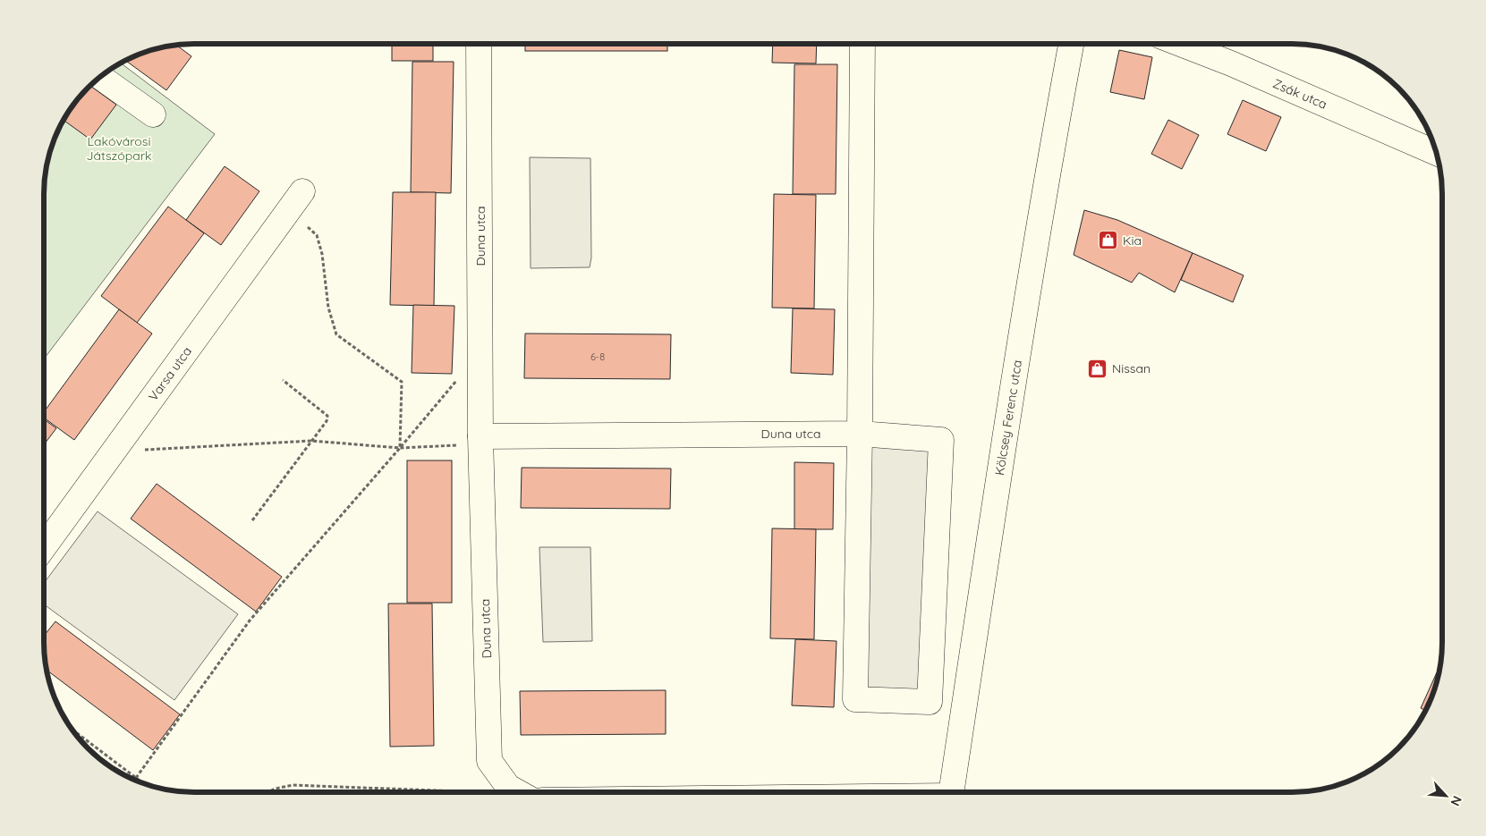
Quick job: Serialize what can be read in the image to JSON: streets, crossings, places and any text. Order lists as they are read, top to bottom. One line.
{"streets":{"street":["Zsák utca","Duna utca","Varsa utca","Kölcsey Ferenc utca"]},"parks":["Lakóvárosi Játszópark"],"places":{"shop":["Kia","Nissan"]},"house_numbers":["6-8"],"north":"bottom right"}
